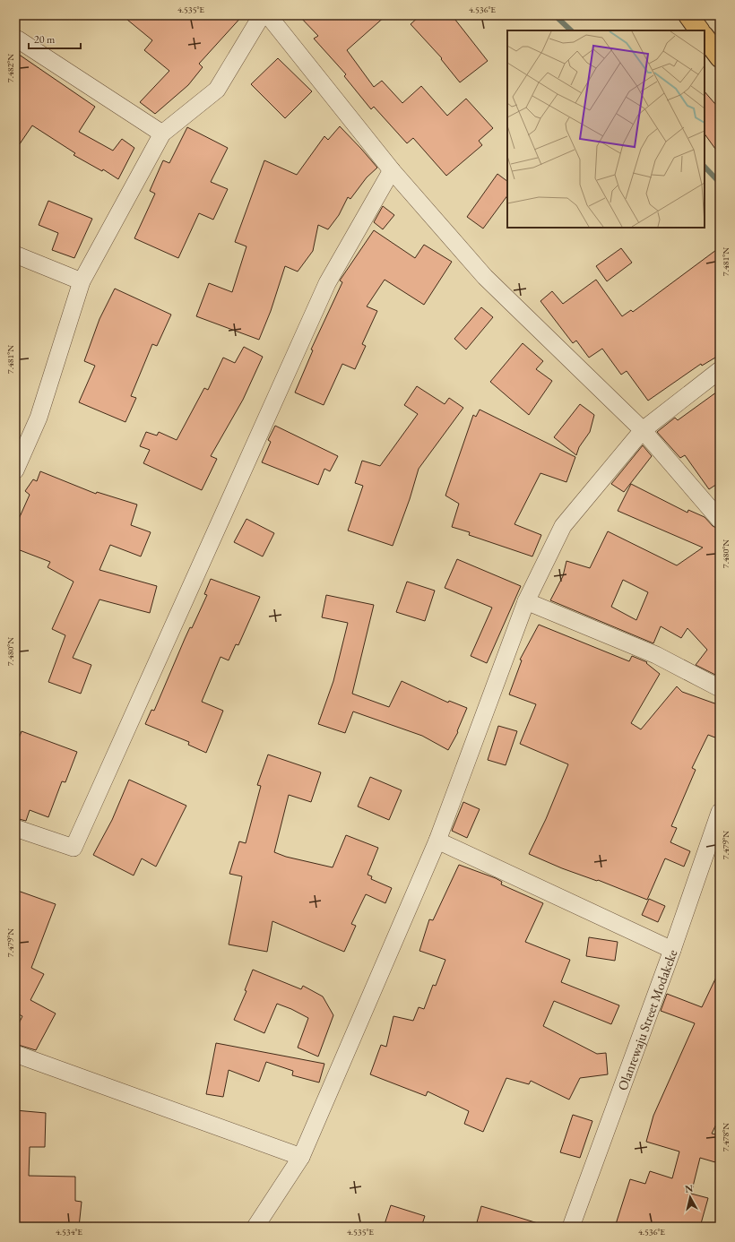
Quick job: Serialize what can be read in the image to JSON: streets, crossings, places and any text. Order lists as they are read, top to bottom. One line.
{"streets":{"street":["Olanrewaju Street Modakeke"]},"scale_bar":"20 m","north":"top","coordinates":["4.535°E","4.536°E","7.482°N","7.481°N","7.480°N","7.479°N","7.478°N","4.534°E"]}
